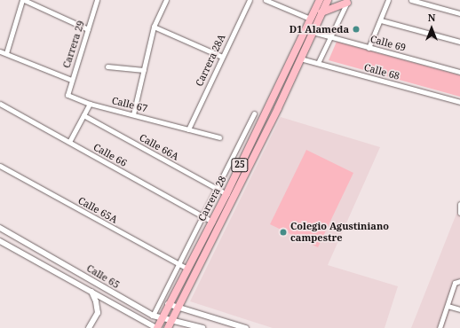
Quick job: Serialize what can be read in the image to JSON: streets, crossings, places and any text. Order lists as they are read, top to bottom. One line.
{"streets":{"main road":["25","Carrera 28"],"street":["Calle 69","Carrera 29","Carrera 28A","Calle 68","Calle 67","Calle 66A","Calle 66","Calle 65A","Calle 65"]},"crossings":[["Calle 69","Carrera 28"],["Carrera 29","Calle 67"],["Carrera 28A","Calle 67"],["Calle 68","Carrera 28"],["Calle 66A","Carrera 28"],["Calle 66","Carrera 28"],["Carrera 28","Calle 65A"],["Carrera 28","Calle 65"]],"places":["D1 Alameda","Colegio Agustiniano campestre"],"north":"top"}
